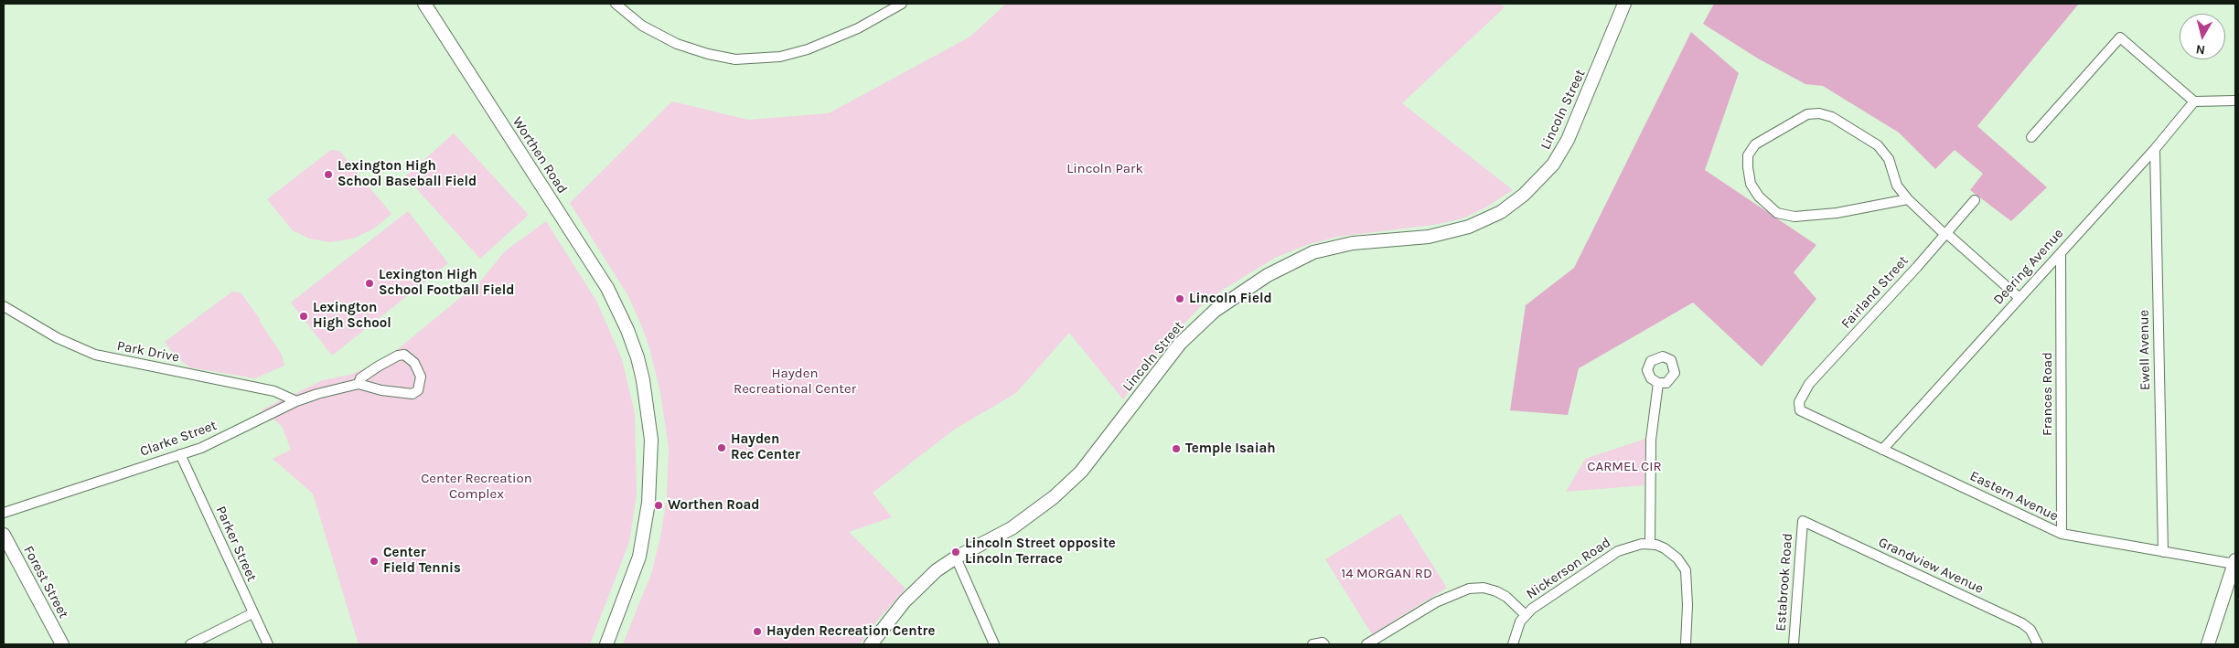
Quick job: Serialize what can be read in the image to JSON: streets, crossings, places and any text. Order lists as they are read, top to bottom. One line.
{"streets":{"street":["Lincoln Street","Worthen Road","Deering Avenue","Fairland Street","Ewell Avenue","Park Drive","Frances Road","Clarke Street","Eastern Avenue","Parker Street","Grandview Avenue","Nickerson Road","Forest Street","Estabrook Road"]},"crossings":[["Deering Avenue","Ewell Avenue"],["Deering Avenue","Frances Road"],["Deering Avenue","Eastern Avenue"],["Fairland Street","Eastern Avenue"],["Ewell Avenue","Eastern Avenue"],["Park Drive","Clarke Street"],["Frances Road","Eastern Avenue"],["Clarke Street","Parker Street"],["Grandview Avenue","Estabrook Road"]],"parks":["Lincoln Park","Hayden Recreational Center","CARMEL CIR","Center Recreation Complex","14 MORGAN RD"],"places":["Lexington High School Baseball Field","Lexington High School Football Field","Lincoln Field","Lexington High School","Hayden Rec Center","Temple Isaiah","Worthen Road","Lincoln Street opposite Lincoln Terrace","Center Field Tennis","Hayden Recreation Centre"],"north":"bottom"}
